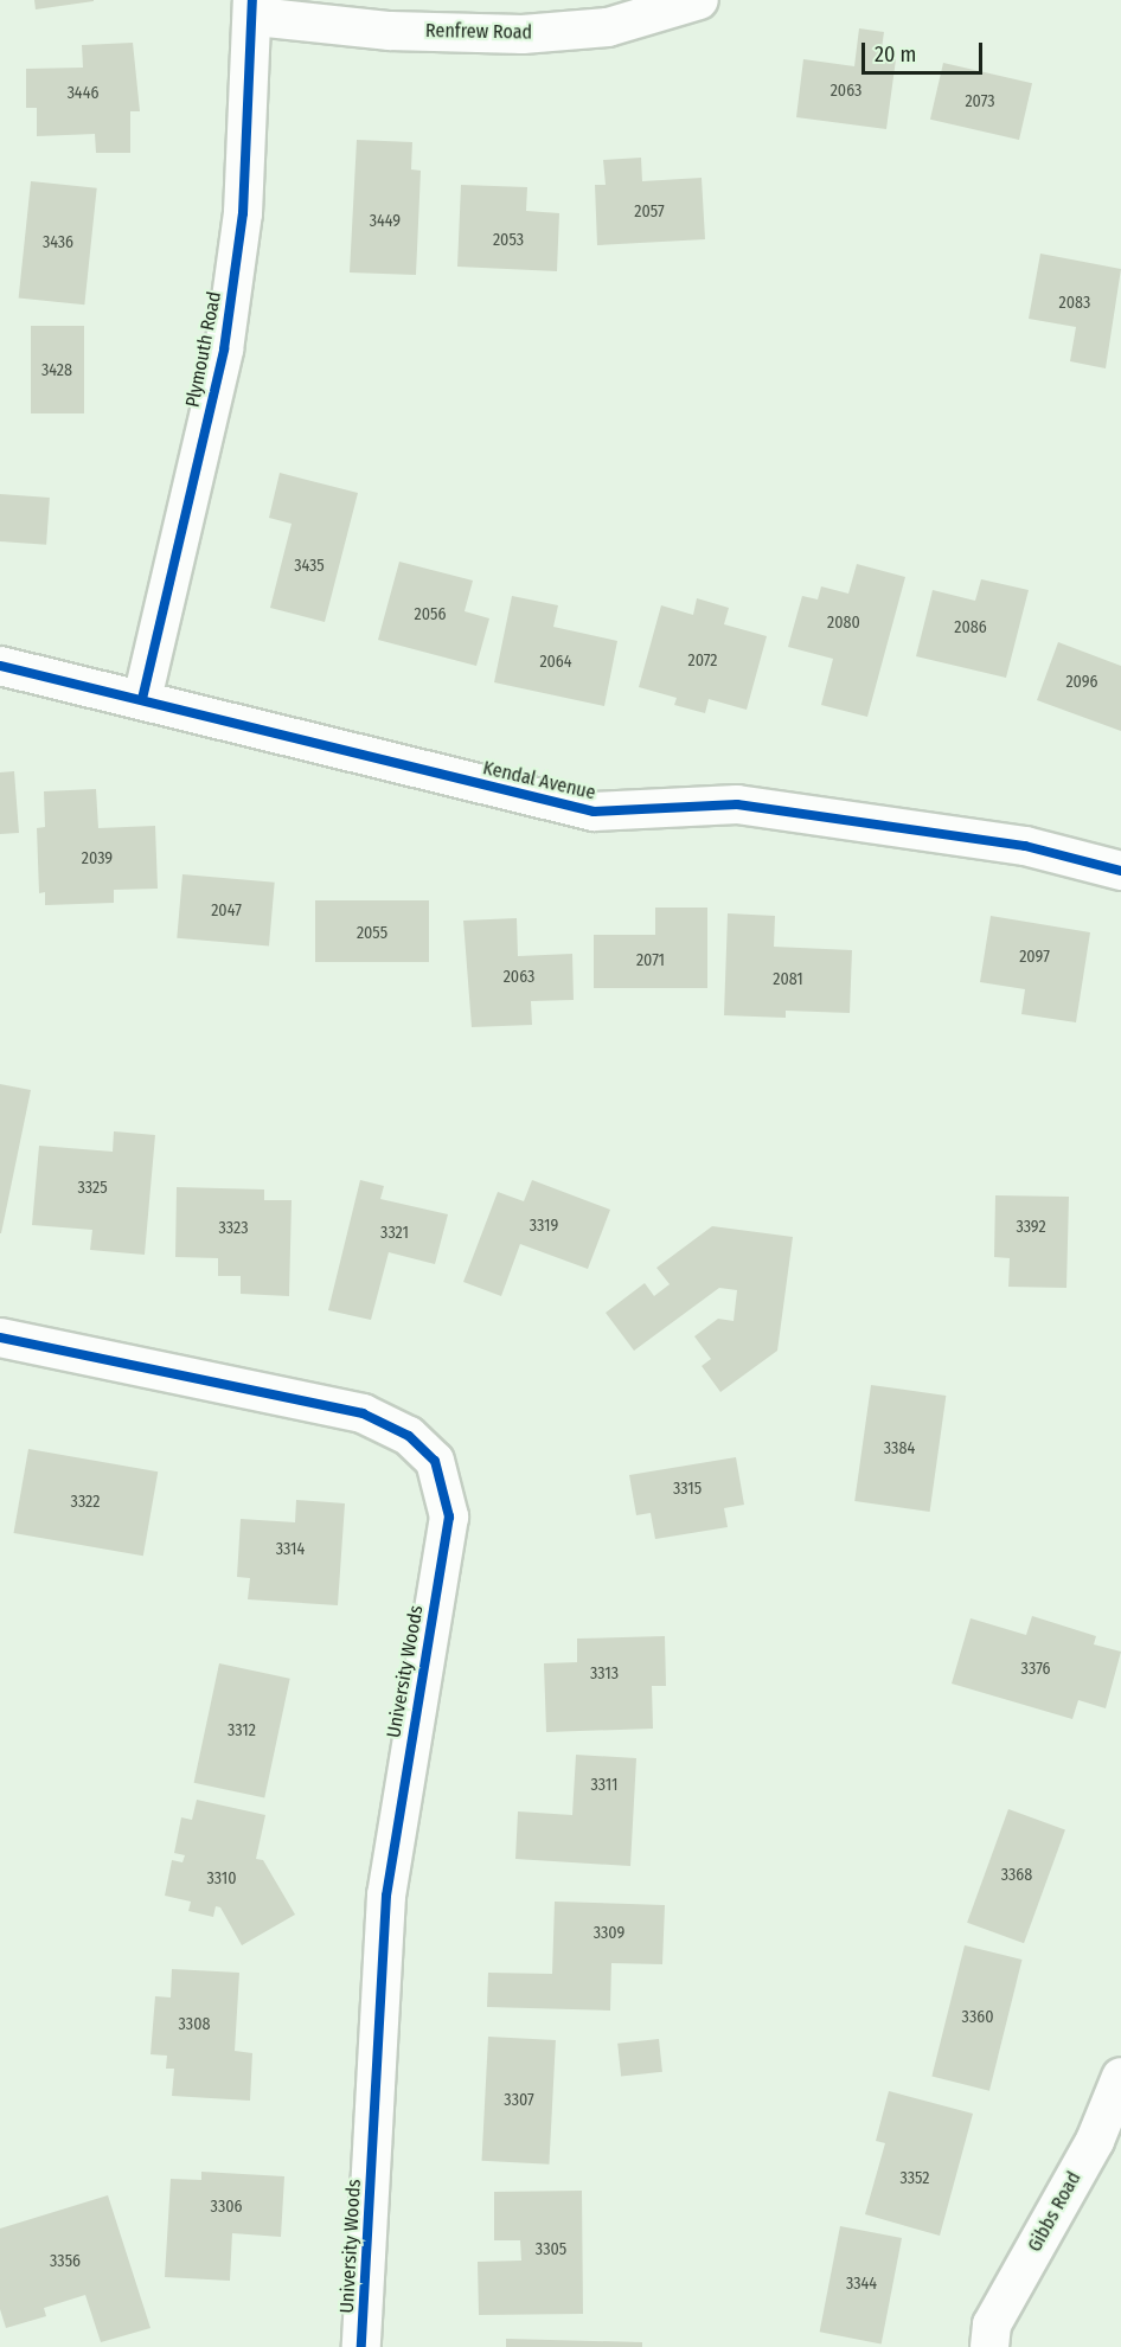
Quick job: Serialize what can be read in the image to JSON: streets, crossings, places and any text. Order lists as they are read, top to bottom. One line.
{"streets":{"street":["Renfrew Road","Plymouth Road","Kendal Avenue","University Woods","Gibbs Road"]},"crossings":[["Renfrew Road","Plymouth Road"],["Plymouth Road","Kendal Avenue"]],"house_numbers":["2063","3446","2073","2057","3449","2053","3436","2083","3428","3435","2056","2080","2086","2072","2064","2096","2039","2047","2055","2097","2071","2063","2081","3325","3319","3392","3323","3321","3384","3315","3322","3314","3376","3313","3312","3311","3368","3310","3309","3360","3308","3307","3352","3306","3305","3356","3344"],"scale_bar":"20 m"}
